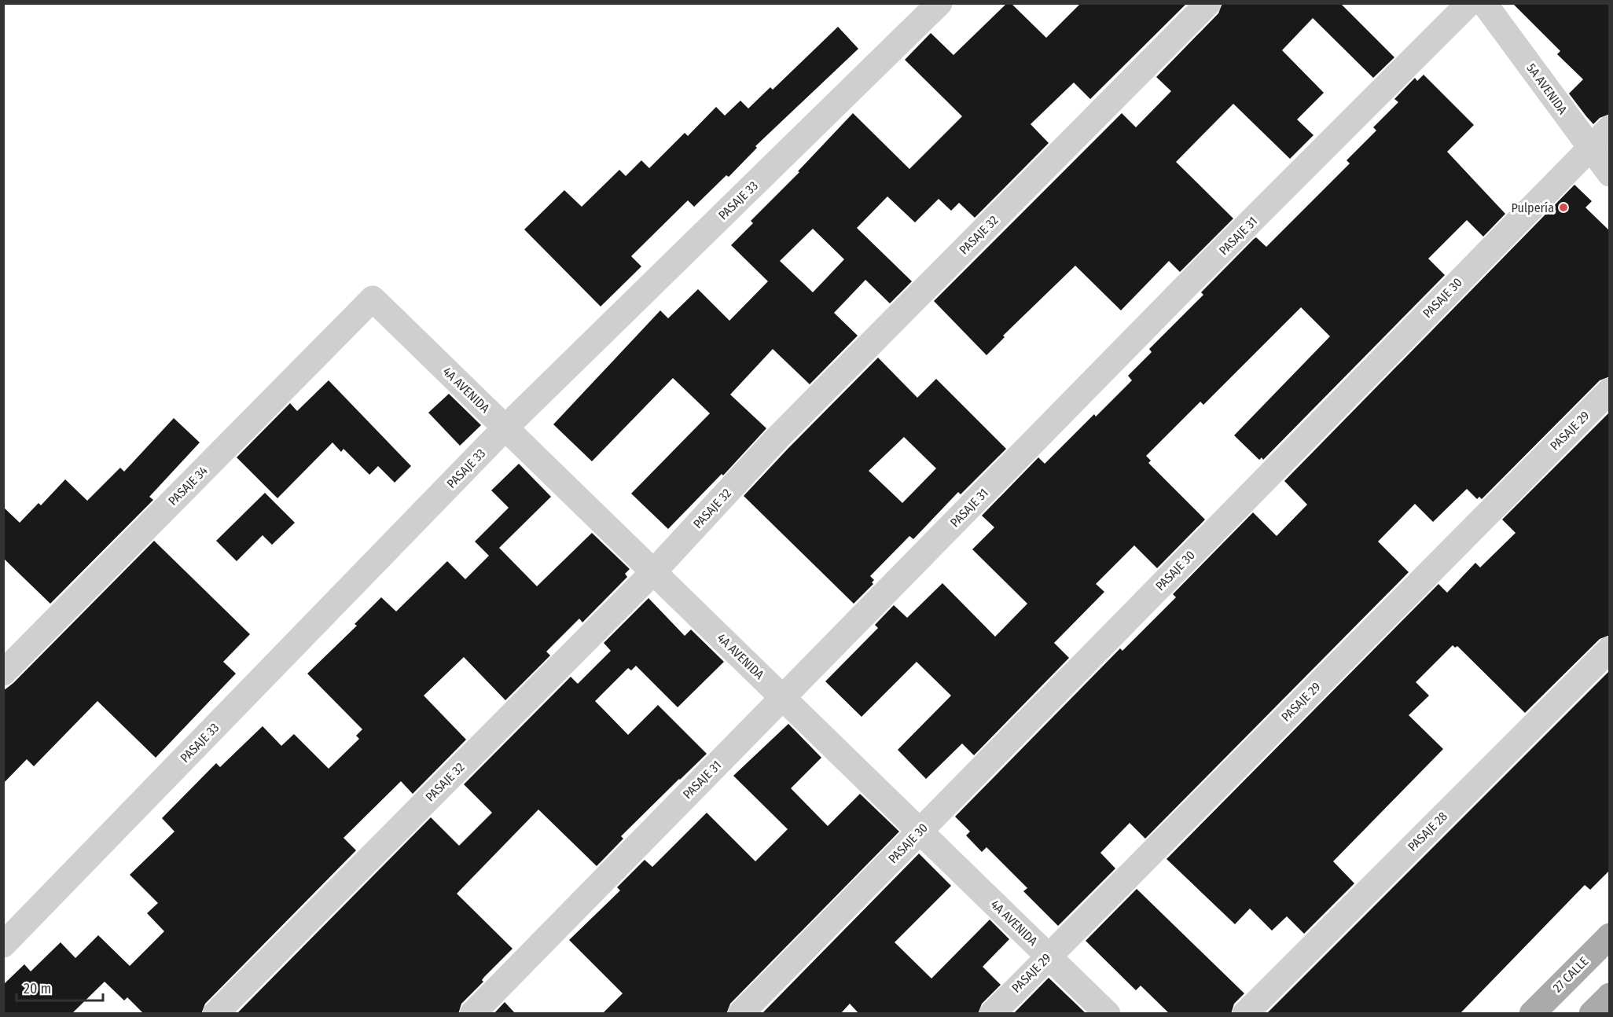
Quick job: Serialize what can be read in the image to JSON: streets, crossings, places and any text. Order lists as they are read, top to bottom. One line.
{"streets":{"main road":["27 CALLE"],"street":["5A AVENIDA","PASAJE 33","PASAJE 32","PASAJE 31","PASAJE 30","4A AVENIDA","PASAJE 29","PASAJE 34","PASAJE 28"]},"crossings":[["5A AVENIDA","PASAJE 30"],["PASAJE 33","4A AVENIDA"],["PASAJE 32","4A AVENIDA"],["PASAJE 31","4A AVENIDA"],["PASAJE 30","4A AVENIDA"],["4A AVENIDA","PASAJE 29"],["4A AVENIDA","PASAJE 34"]],"places":["Pulpería"],"scale_bar":"20 m"}
